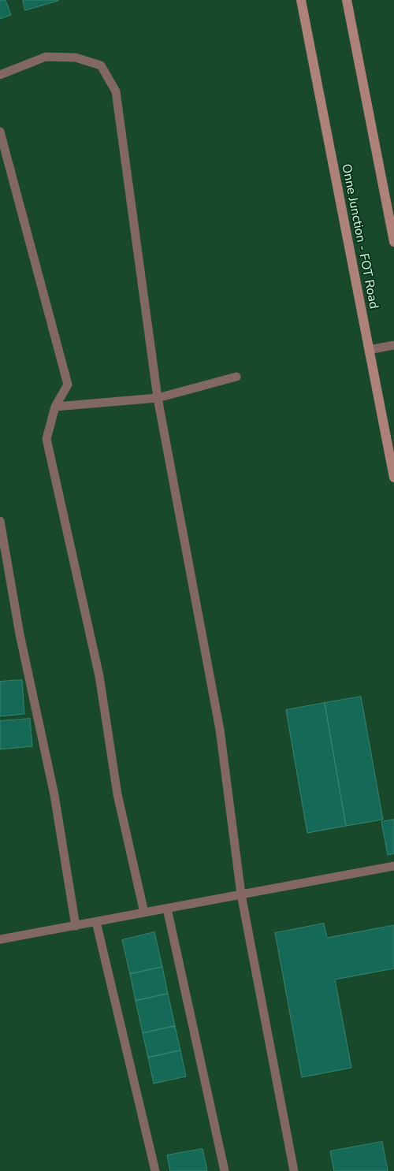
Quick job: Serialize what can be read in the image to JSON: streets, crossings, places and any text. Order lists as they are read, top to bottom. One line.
{"streets":{"street":["Onne Junction - FOT Road"]}}
